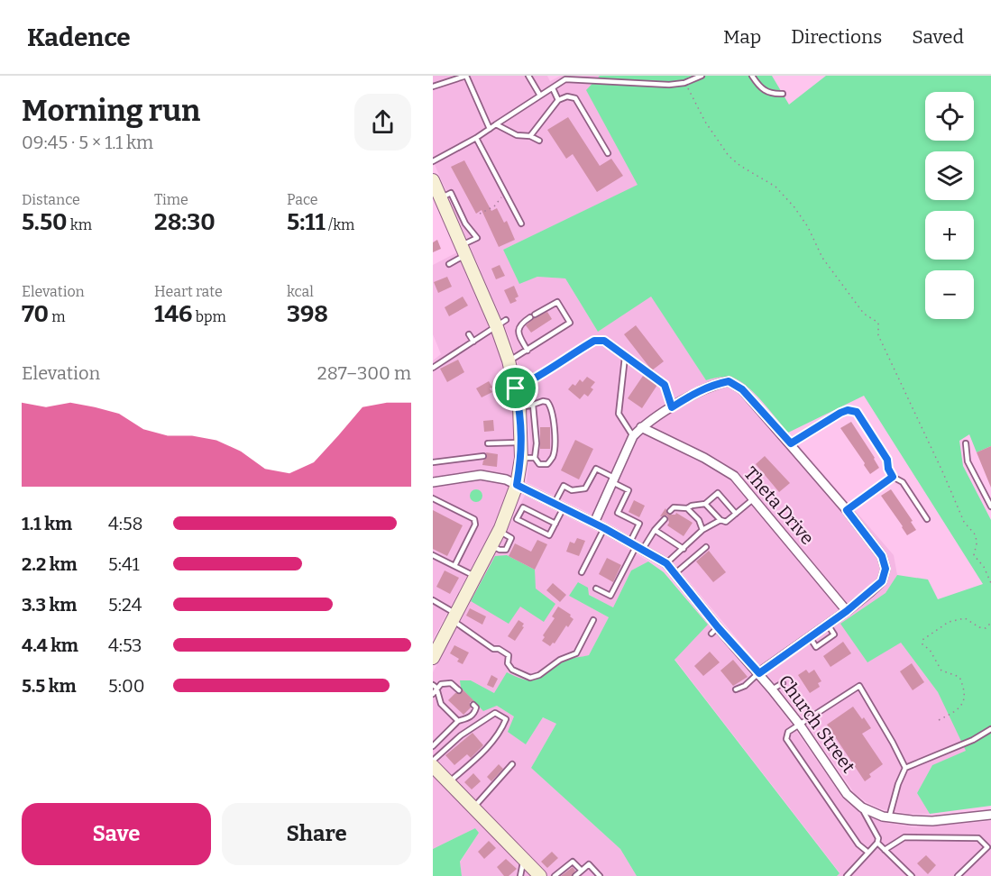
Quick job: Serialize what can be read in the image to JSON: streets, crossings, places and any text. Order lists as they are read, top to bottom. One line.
{"streets":{"street":["Theta Drive","Church Street"]},"page":{"header":"Kadence","nav":["Map","Directions","Saved"],"heading":["Morning run","09:45 · 5 × 1.1 km"],"map_buttons":["+","−"],"stats":[["Distance","5.50 km"],["Time","28:30"],["Pace","5:11 /km"],["Elevation","70 m"],["Heart rate","146 bpm"],["kcal","398"]],"chart":["Elevation","287–300 m"],"list":[{"name":"1.1 km","note":"4:58"},{"name":"2.2 km","note":"5:41"},{"name":"3.3 km","note":"5:24"},{"name":"4.4 km","note":"4:53"},{"name":"5.5 km","note":"5:00"}],"buttons":["Save","Share"]}}
